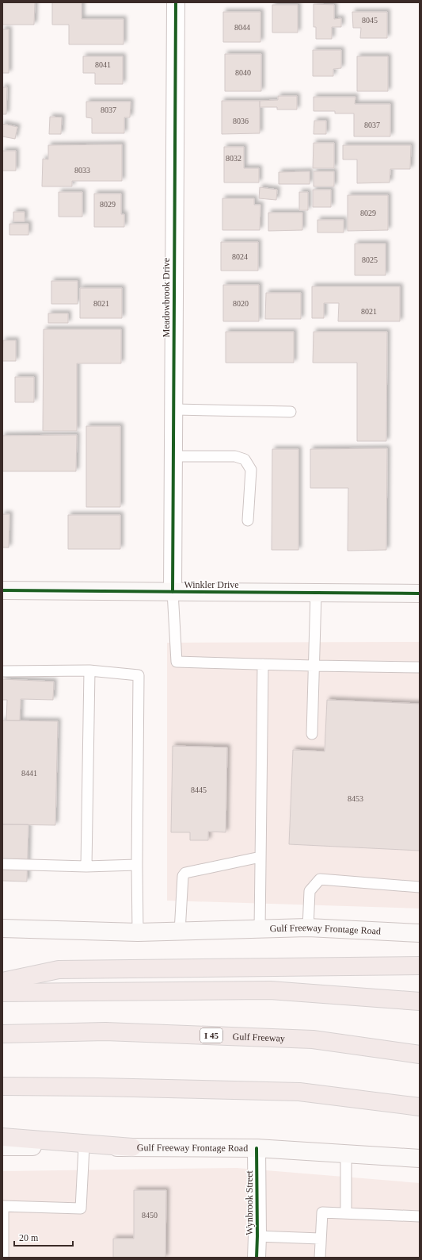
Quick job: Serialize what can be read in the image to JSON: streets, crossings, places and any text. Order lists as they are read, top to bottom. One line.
{"streets":{"highway":["I 45","Gulf Freeway"],"main road":["Winkler Drive","Gulf Freeway Frontage Road"],"street":["Meadowbrook Drive","Wynbrook Street"]},"crossings":[["Meadowbrook Drive","Winkler Drive"],["Gulf Freeway Frontage Road","Wynbrook Street"]],"house_numbers":["8045","8044","8041","8040","8037","8036","8037","8032","8033","8029","8029","8024","8025","8021","8020","8021","8441","8445","8453","8450"],"scale_bar":"20 m"}
